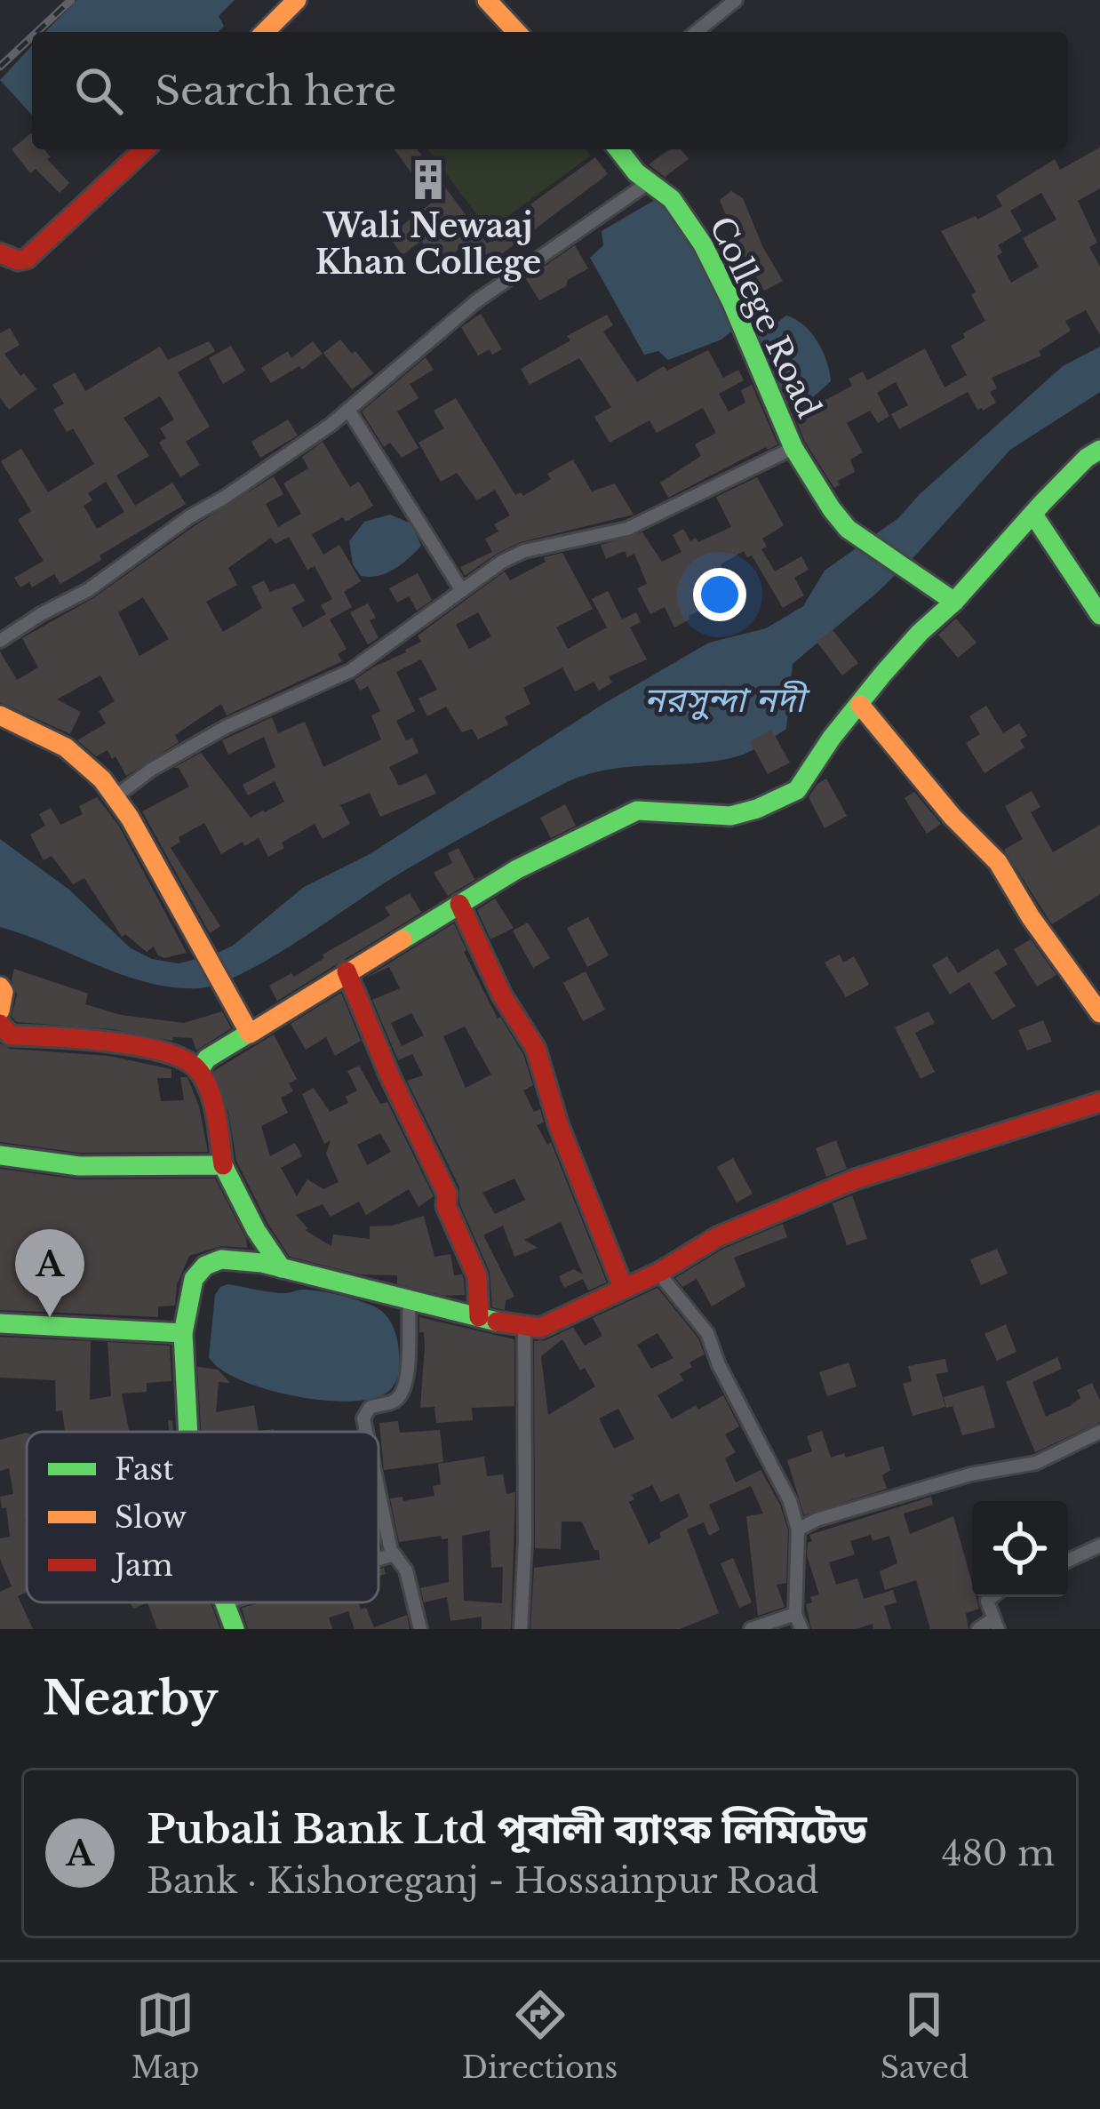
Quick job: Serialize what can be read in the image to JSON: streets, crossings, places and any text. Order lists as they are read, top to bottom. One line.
{"streets":{"street":["College Road"]},"water":["নরসুন্দা নদী"],"places":{"building":["Wali Newaaj Khan College"]},"legend":["Fast","Slow","Jam"],"page":{"search":"Search here","pins":"A","heading":"Nearby","list":[{"mark":"A","name":"Pubali Bank Ltd পূবালী ব্যাংক লিমিটেড","note":"Bank · Kishoreganj - Hossainpur Road","value":"480 m"}],"nav":["Map","Directions","Saved"]}}
